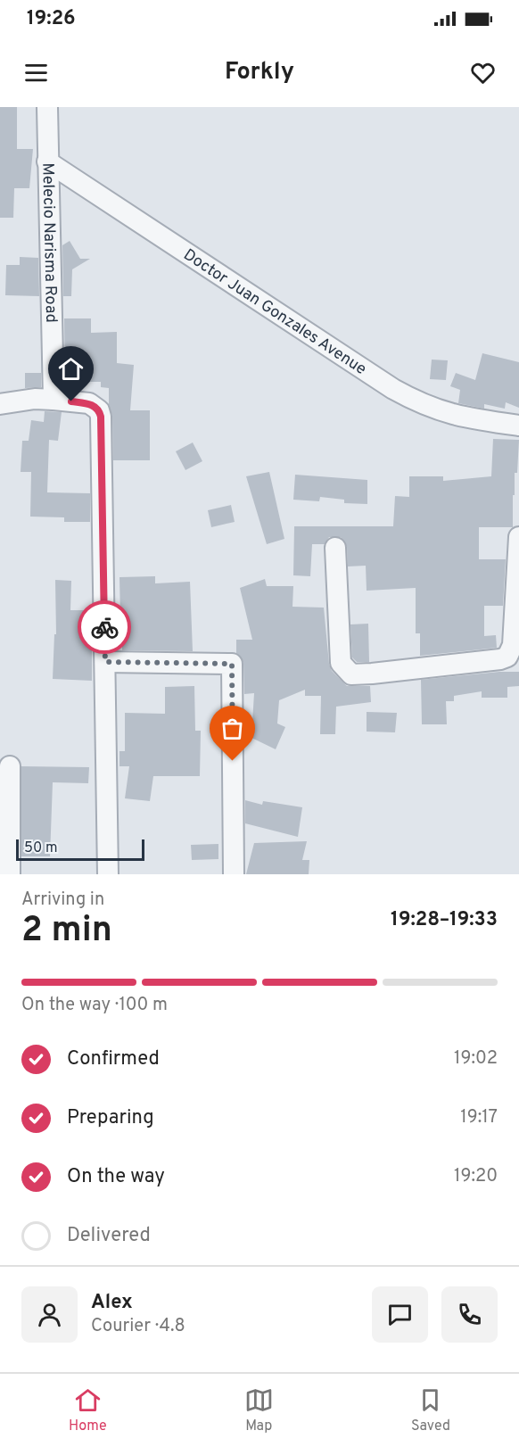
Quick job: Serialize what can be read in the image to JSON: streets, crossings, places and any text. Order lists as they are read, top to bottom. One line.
{"streets":{"street":["Melecio Narisma Road","Doctor Juan Gonzales Avenue"]},"crossings":[["Melecio Narisma Road","Doctor Juan Gonzales Avenue"]],"scale_bar":"50 m","page":{"status":"19:26","header":"Forkly","scale":"50 m","heading":["2 min","Arriving in","19:28–19:33"],"panel":["Alex","Courier · 4.8"],"bar":"On the way · 100 m","list":[["Confirmed","19:02"],["Preparing","19:17"],["On the way","19:20"],"Delivered"],"tabs":["Home","Map","Saved"]}}
